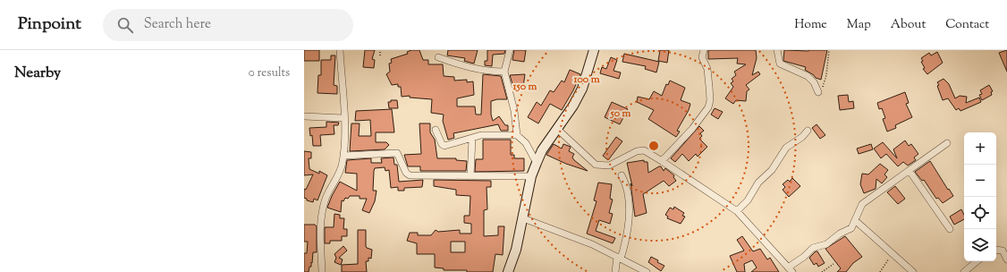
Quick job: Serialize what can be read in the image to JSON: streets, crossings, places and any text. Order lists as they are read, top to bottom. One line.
{"page":{"header":"Pinpoint","search":"Search here","nav":["Home","Map","About","Contact"],"heading":["Nearby","0 results"],"map_buttons":["+","−"]},"rings":["100 m","150 m","50 m"]}
